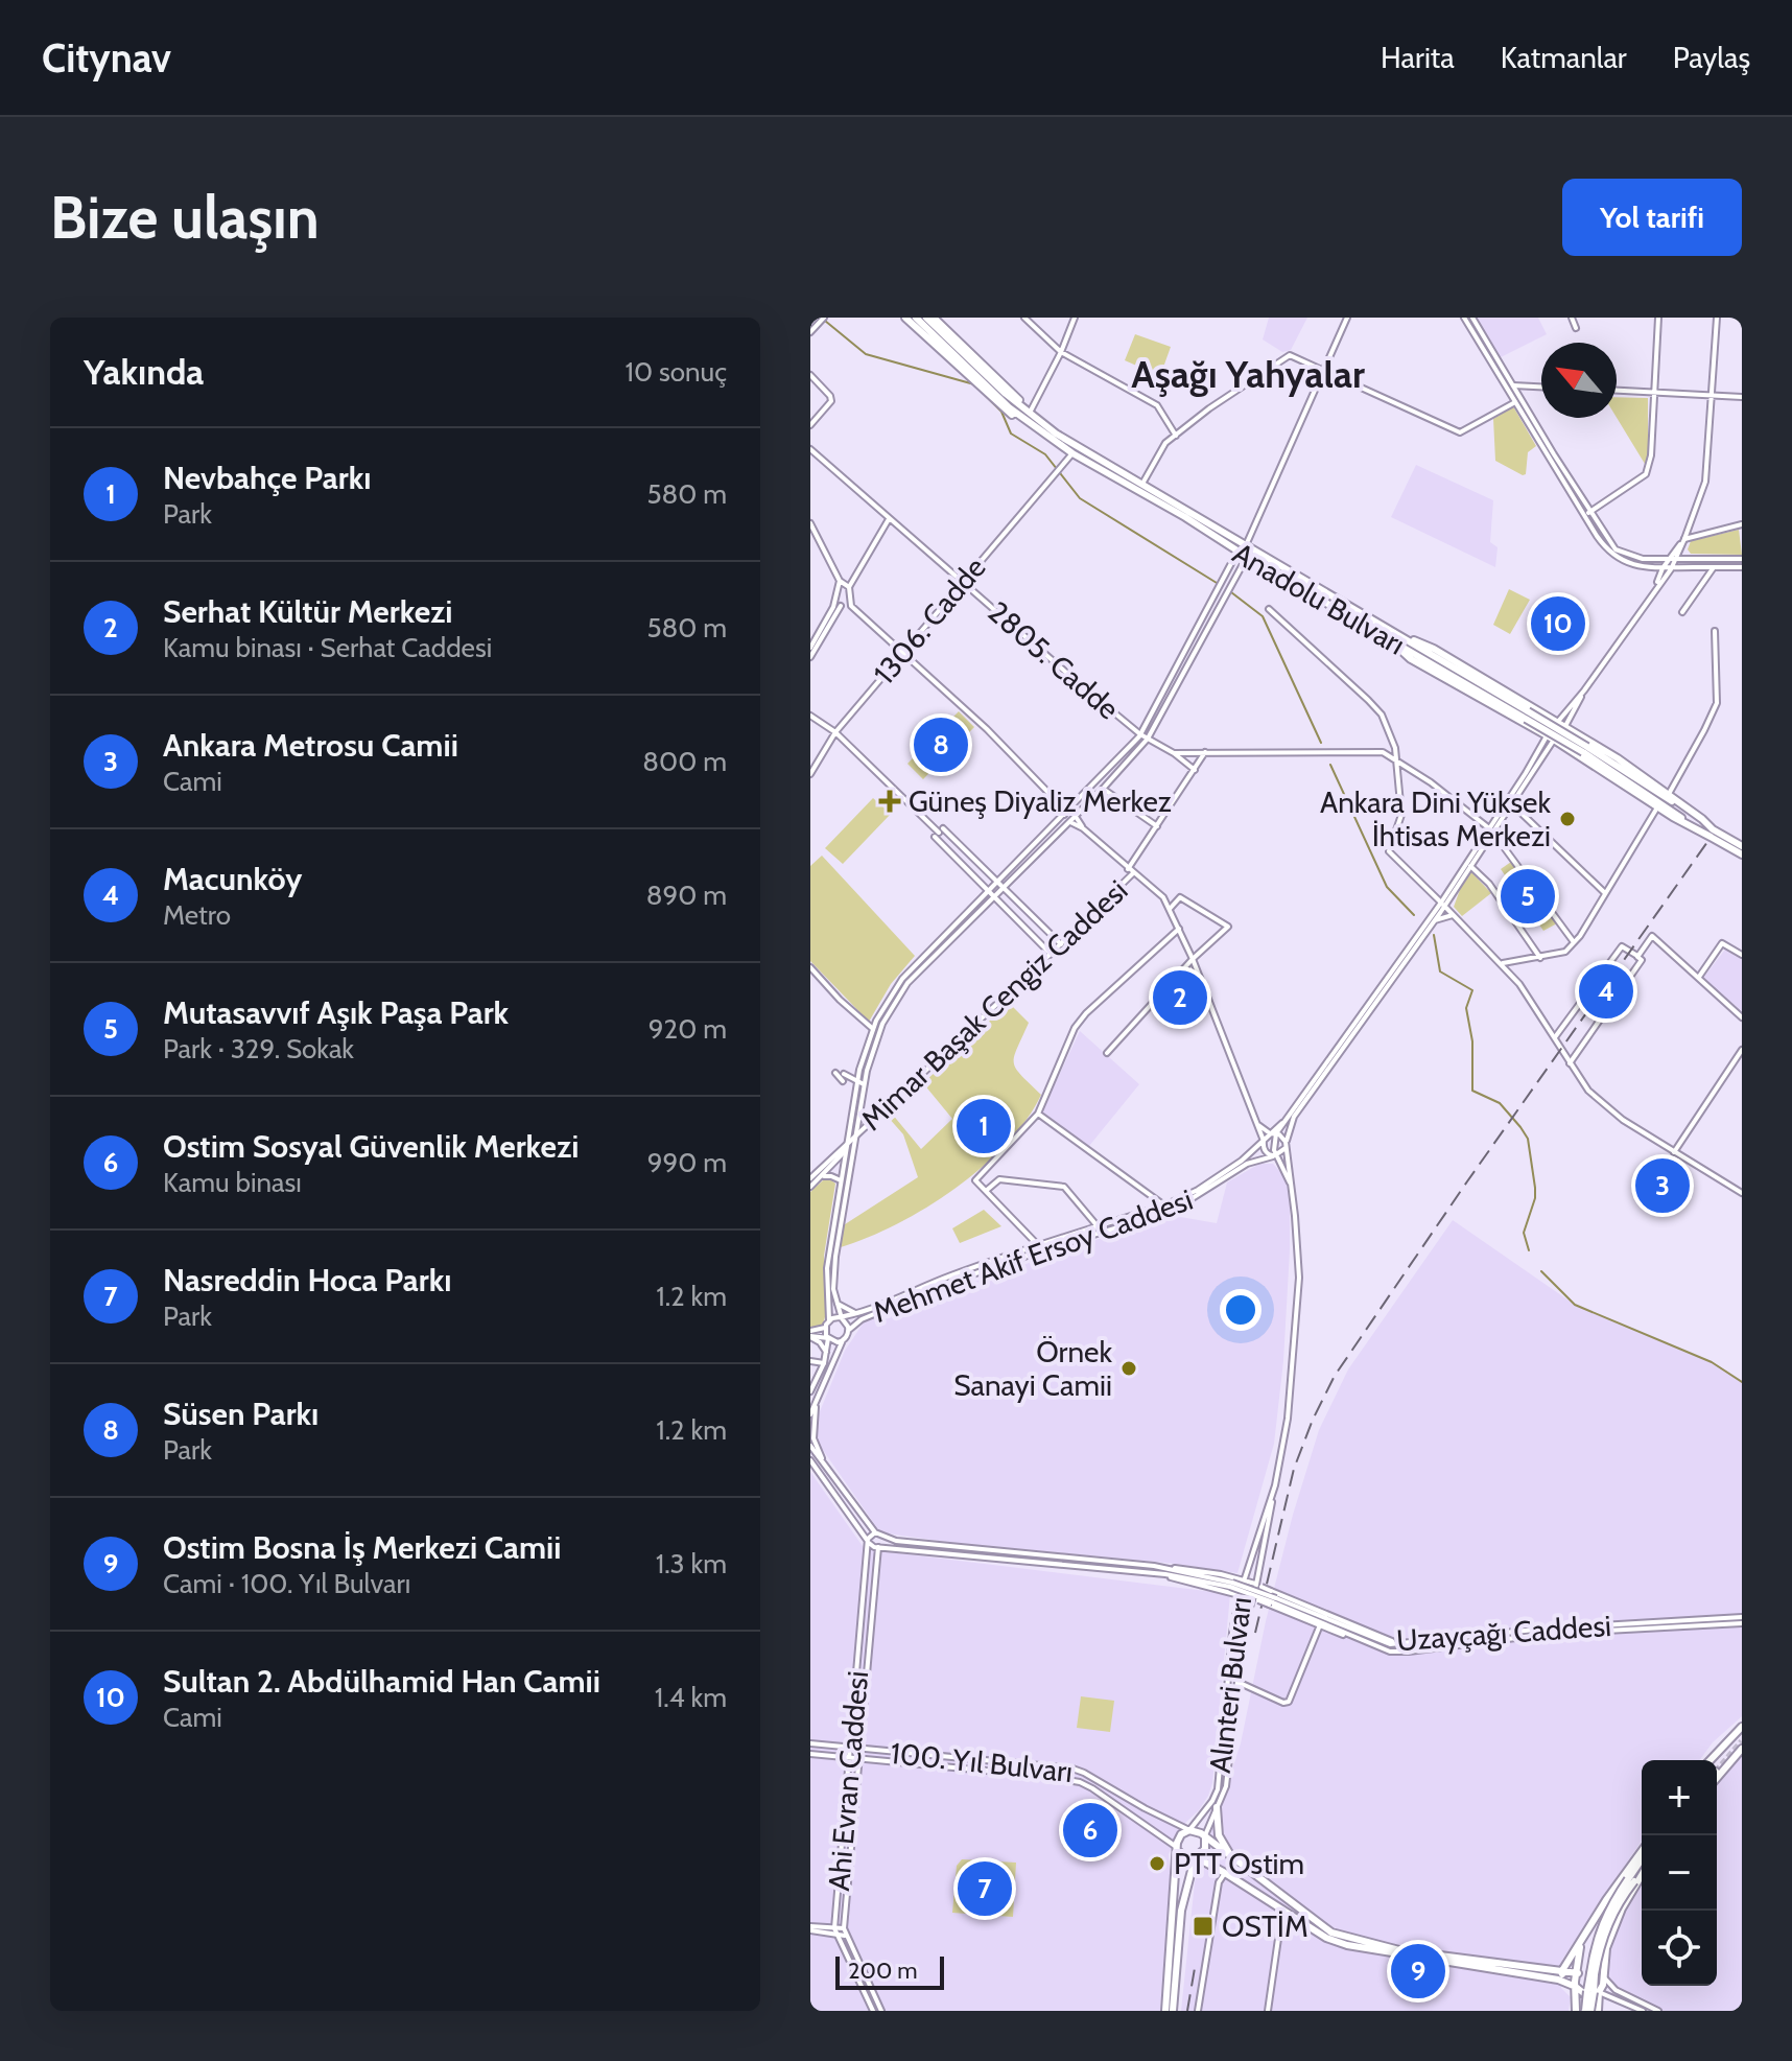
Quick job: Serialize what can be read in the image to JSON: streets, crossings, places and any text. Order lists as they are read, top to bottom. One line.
{"streets":{"main road":["Anadolu Bulvarı","1306. Cadde","2805. Cadde","Mimar Başak Cengiz Caddesi","Mehmet Akif Ersoy Caddesi","Uzayçağı Caddesi","Alınteri Bulvarı","100. Yıl Bulvarı","Ahi Evran Caddesi"]},"crossings":[["Anadolu Bulvarı","1306. Cadde"],["1306. Cadde","2805. Cadde"],["2805. Cadde","Mimar Başak Cengiz Caddesi"],["Mimar Başak Cengiz Caddesi","Alınteri Bulvarı"],["Mehmet Akif Ersoy Caddesi","Alınteri Bulvarı"],["Uzayçağı Caddesi","Ahi Evran Caddesi"],["Alınteri Bulvarı","100. Yıl Bulvarı"],["100. Yıl Bulvarı","Ahi Evran Caddesi"]],"districts":["Aşağı Yahyalar"],"places":{"health":["Güneş Diyaliz Merkez"],"other":["Ankara Dini Yüksek İhtisas Merkezi","Örnek Sanayi Camii","PTT Ostim"],"transit":["OSTİM"]},"scale_bar":"200 m","north":"top left","page":{"header":"Citynav","nav":["Harita","Katmanlar","Paylaş"],"buttons":"Yol tarifi","title":"Bize ulaşın","heading":["Yakında","10 sonuç"],"list":[{"mark":"1","name":"Nevbahçe Parkı","note":"Park","value":"580 m"},{"mark":"2","name":"Serhat Kültür Merkezi","note":"Kamu binası · Serhat Caddesi","value":"580 m"},{"mark":"3","name":"Ankara Metrosu Camii","note":"Cami","value":"800 m"},{"mark":"4","name":"Macunköy","note":"Metro","value":"890 m"},{"mark":"5","name":"Mutasavvıf Aşık Paşa Park","note":"Park · 329. Sokak","value":"920 m"},{"mark":"6","name":"Ostim Sosyal Güvenlik Merkezi","note":"Kamu binası","value":"990 m"},{"mark":"7","name":"Nasreddin Hoca Parkı","note":"Park","value":"1.2 km"},{"mark":"8","name":"Süsen Parkı","note":"Park","value":"1.2 km"},{"mark":"9","name":"Ostim Bosna İş Merkezi Camii","note":"Cami · 100. Yıl Bulvarı","value":"1.3 km"},{"mark":"10","name":"Sultan 2. Abdülhamid Han Camii","note":"Cami","value":"1.4 km"}],"pins":["10","8","5","4","2","1","3","6","7","9"],"map_buttons":["+","−"],"scale":"200 m"}}
